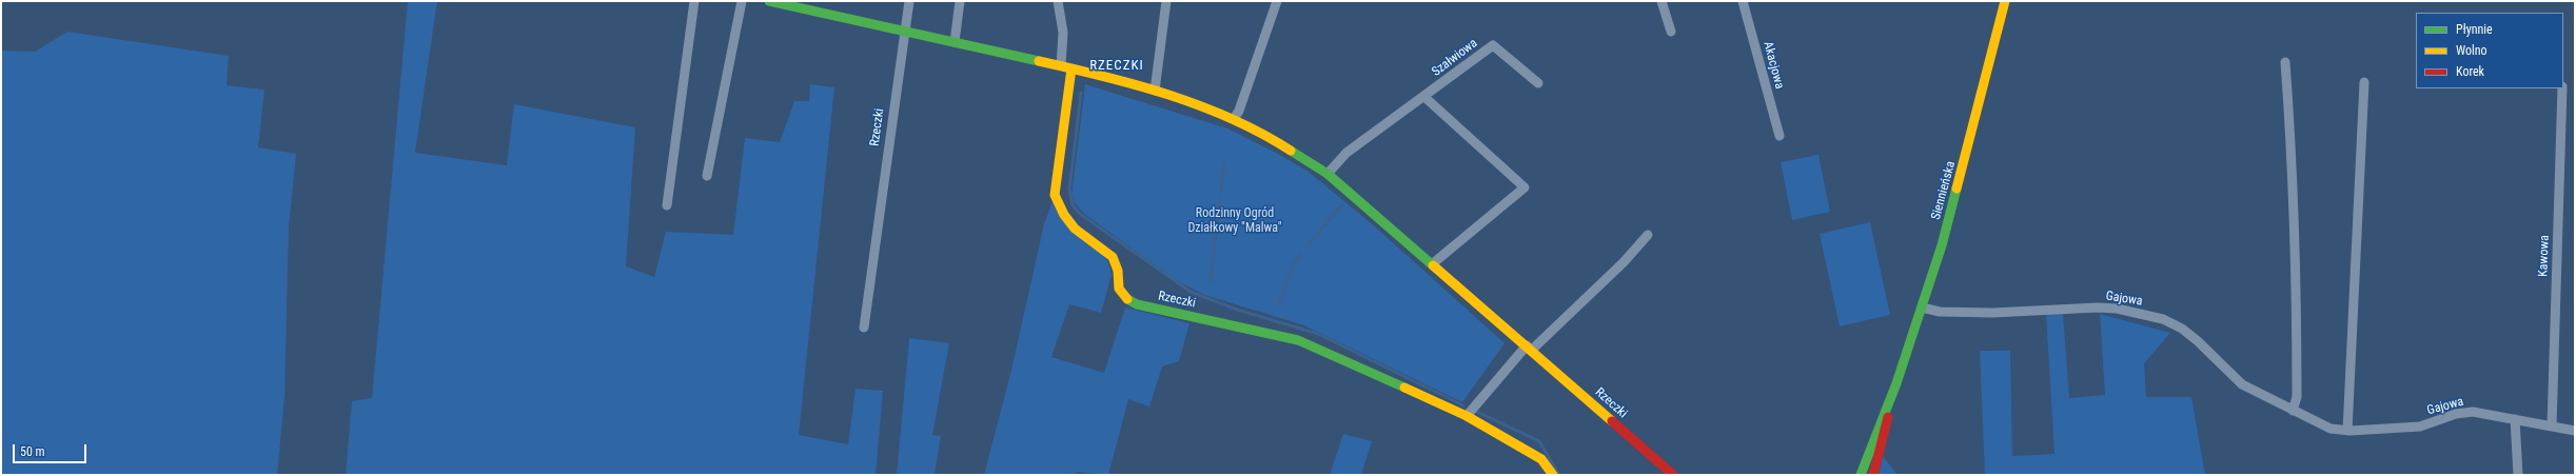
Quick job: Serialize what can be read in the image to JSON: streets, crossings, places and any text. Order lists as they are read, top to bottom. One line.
{"streets":{"main road":["Rzeczki","Siennieńska"],"street":["Szałwiowa","Akacjowa","Kawowa","Gajowa"]},"crossings":[["Szałwiowa","Rzeczki"],["Siennieńska","Gajowa"],["Kawowa","Gajowa"]],"districts":["RZECZKI"],"parks":["Rodzinny Ogród Działkowy \"Malwa\""],"legend":["Płynnie","Wolno","Korek"],"scale_bar":"50 m"}
